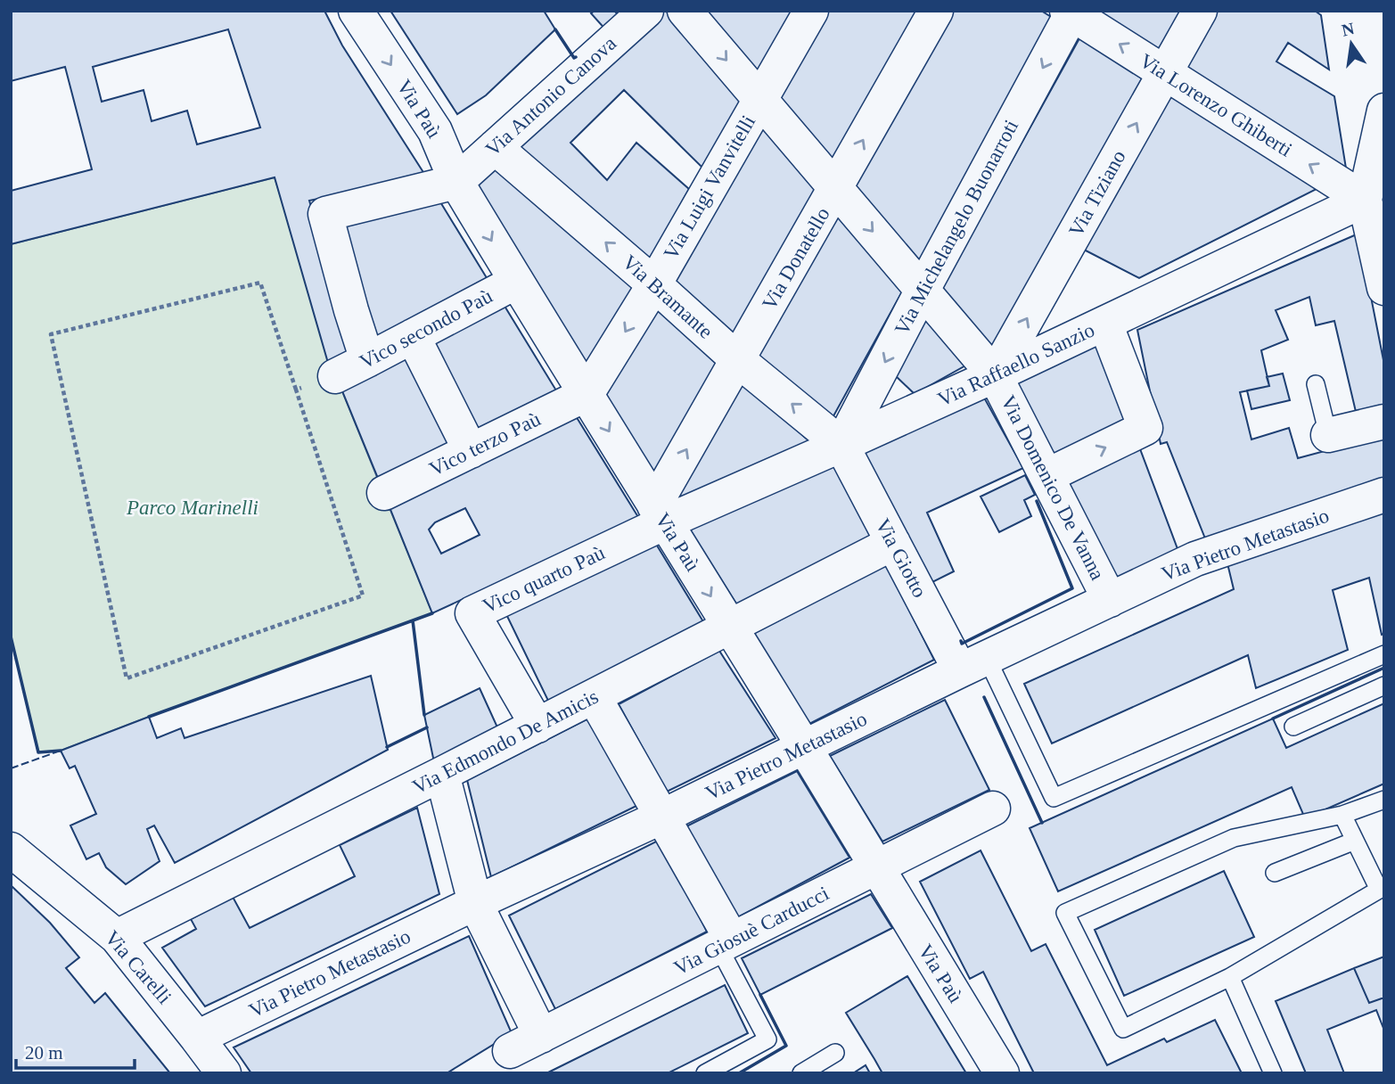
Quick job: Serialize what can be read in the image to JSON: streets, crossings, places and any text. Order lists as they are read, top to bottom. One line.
{"streets":{"street":["Via Antonio Canova","Via Lorenzo Ghiberti","Via Paù","Via Luigi Vanvitelli","Via Tiziano","Via Michelangelo Buonarroti","Via Donatello","Via Bramante","Vico secondo Paù","Via Raffaello Sanzio","Vico terzo Paù","Via Domenico De Vanna","Via Pietro Metastasio","Via Giotto","Vico quarto Paù","Via Edmondo De Amicis","Via Giosuè Carducci","Via Carelli"]},"crossings":[["Via Antonio Canova","Via Paù"],["Via Antonio Canova","Via Bramante"],["Via Lorenzo Ghiberti","Via Tiziano"],["Via Lorenzo Ghiberti","Via Michelangelo Buonarroti"],["Via Lorenzo Ghiberti","Via Raffaello Sanzio"],["Via Paù","Via Luigi Vanvitelli"],["Via Paù","Via Donatello"],["Via Paù","Vico secondo Paù"],["Via Paù","Via Raffaello Sanzio"],["Via Paù","Vico terzo Paù"],["Via Paù","Via Pietro Metastasio"],["Via Paù","Vico quarto Paù"],["Via Paù","Via Edmondo De Amicis"],["Via Paù","Via Giosuè Carducci"],["Via Luigi Vanvitelli","Via Bramante"],["Via Luigi Vanvitelli","Vico terzo Paù"],["Via Luigi Vanvitelli","Via Domenico De Vanna"],["Via Tiziano","Via Raffaello Sanzio"],["Via Tiziano","Via Domenico De Vanna"],["Via Michelangelo Buonarroti","Via Bramante"],["Via Michelangelo Buonarroti","Via Raffaello Sanzio"],["Via Michelangelo Buonarroti","Via Domenico De Vanna"],["Via Michelangelo Buonarroti","Via Giotto"],["Via Donatello","Via Bramante"],["Via Donatello","Via Raffaello Sanzio"],["Via Donatello","Via Domenico De Vanna"],["Via Donatello","Vico quarto Paù"],["Via Bramante","Via Raffaello Sanzio"],["Via Bramante","Via Giotto"],["Via Raffaello Sanzio","Via Domenico De Vanna"],["Via Raffaello Sanzio","Via Giotto"],["Via Raffaello Sanzio","Vico quarto Paù"],["Via Domenico De Vanna","Via Pietro Metastasio"],["Via Pietro Metastasio","Via Giotto"],["Via Pietro Metastasio","Via Carelli"],["Via Giotto","Via Edmondo De Amicis"],["Vico quarto Paù","Via Edmondo De Amicis"],["Via Edmondo De Amicis","Via Carelli"]],"one_way":["Via Lorenzo Ghiberti","Via Paù","Via Tiziano","Via Michelangelo Buonarroti","Via Donatello"],"parks":["Parco Marinelli"],"scale_bar":"20 m","north":"top"}
